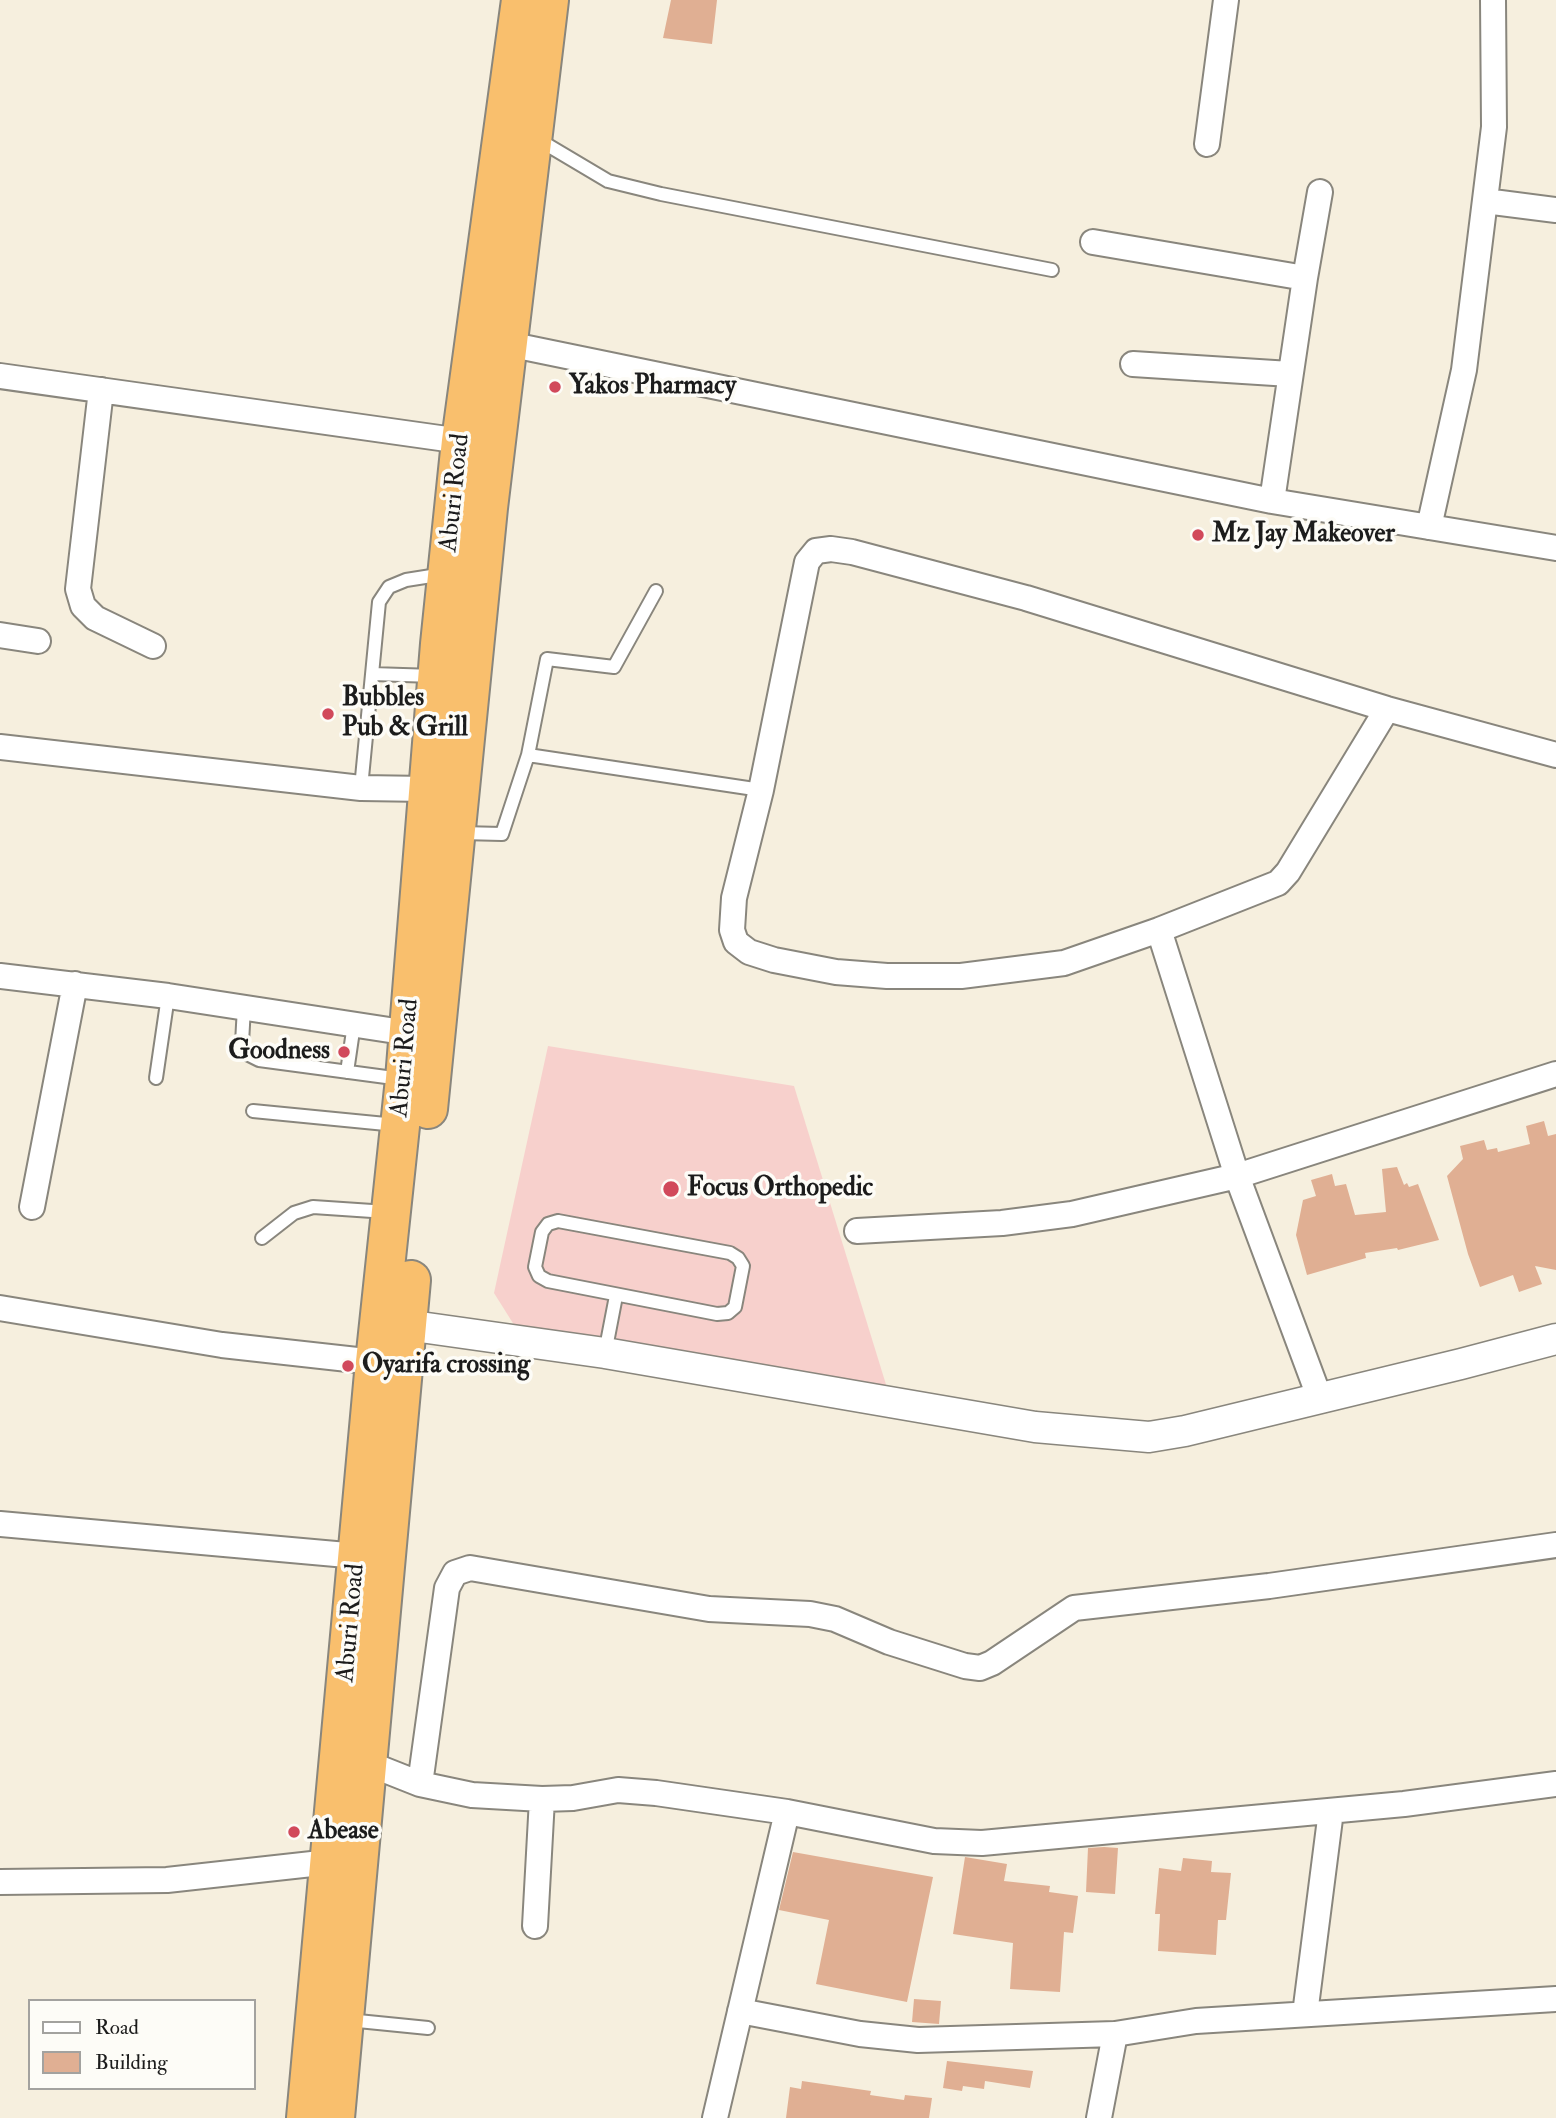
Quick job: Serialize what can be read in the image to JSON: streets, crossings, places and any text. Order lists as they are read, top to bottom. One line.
{"streets":{"highway":["Aburi Road"]},"places":["Yakos Pharmacy","Mz Jay Makeover","Bubbles Pub & Grill","Goodness","Focus Orthopedic","Oyarifa crossing","Abease"],"legend":["Road","Building"]}
